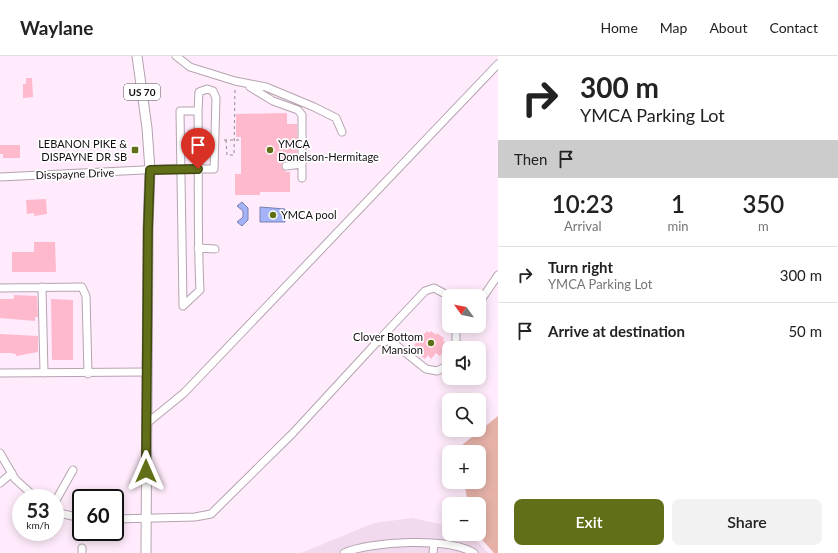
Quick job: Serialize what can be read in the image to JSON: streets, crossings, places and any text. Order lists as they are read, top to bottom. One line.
{"streets":{"main road":["US 70"],"street":["Disspayne Drive"]},"crossings":[["US 70","Disspayne Drive"]],"places":{"transit":["LEBANON PIKE & DISPAYNE DR SB"],"other":["YMCA Donelson-Hermitage","YMCA pool","Clover Bottom Mansion"]},"north":"top left","page":{"header":"Waylane","nav":["Home","Map","About","Contact"],"turn":["300 m","YMCA Parking Lot"],"then":"Then","eta":["10:23","Arrival","1","min","350","m"],"list":[{"name":"Turn right","note":"YMCA Parking Lot","value":"300 m"},{"name":"Arrive at destination","value":"50 m"}],"map_buttons":["+","−"],"speed":"53 km/h","limit":"60","buttons":["Exit","Share"]}}
